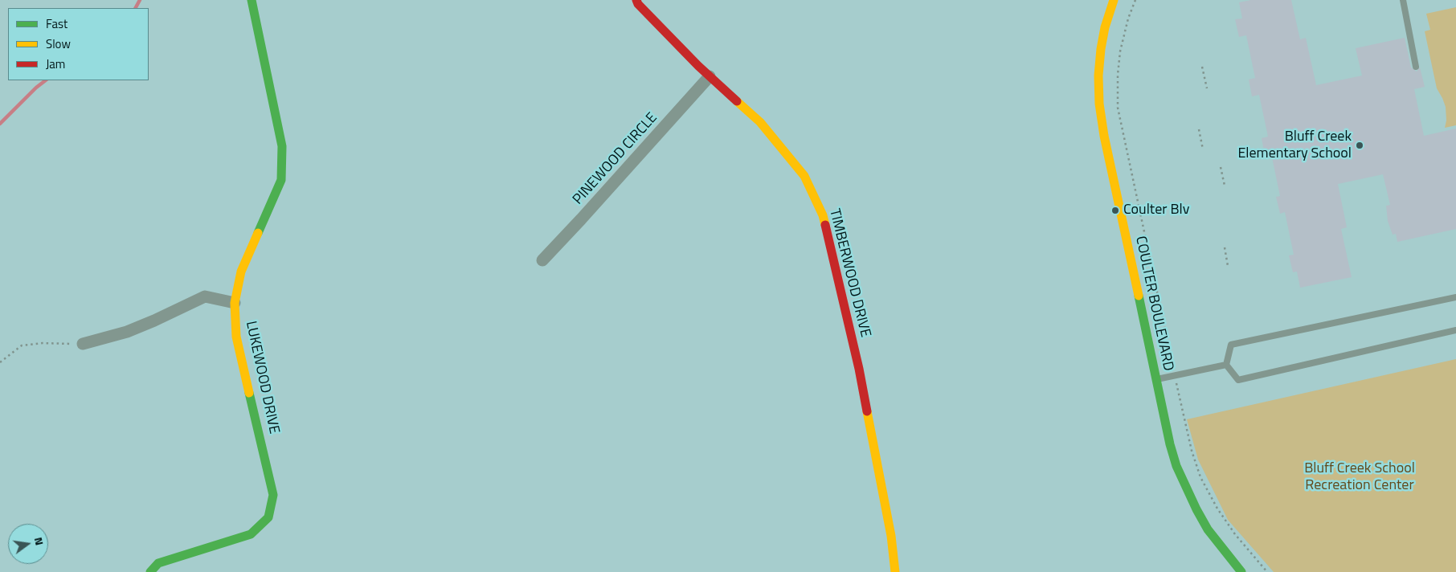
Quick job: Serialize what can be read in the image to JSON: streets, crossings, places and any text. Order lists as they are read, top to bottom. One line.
{"streets":{"street":["PINEWOOD CIRCLE","TIMBERWOOD DRIVE","COULTER BOULEVARD","LUKEWOOD DRIVE"]},"crossings":[["PINEWOOD CIRCLE","TIMBERWOOD DRIVE"]],"parks":["Bluff Creek School Recreation Center"],"places":["Bluff Creek Elementary School","Coulter Blv"],"legend":["Fast","Slow","Jam"],"north":"right"}
